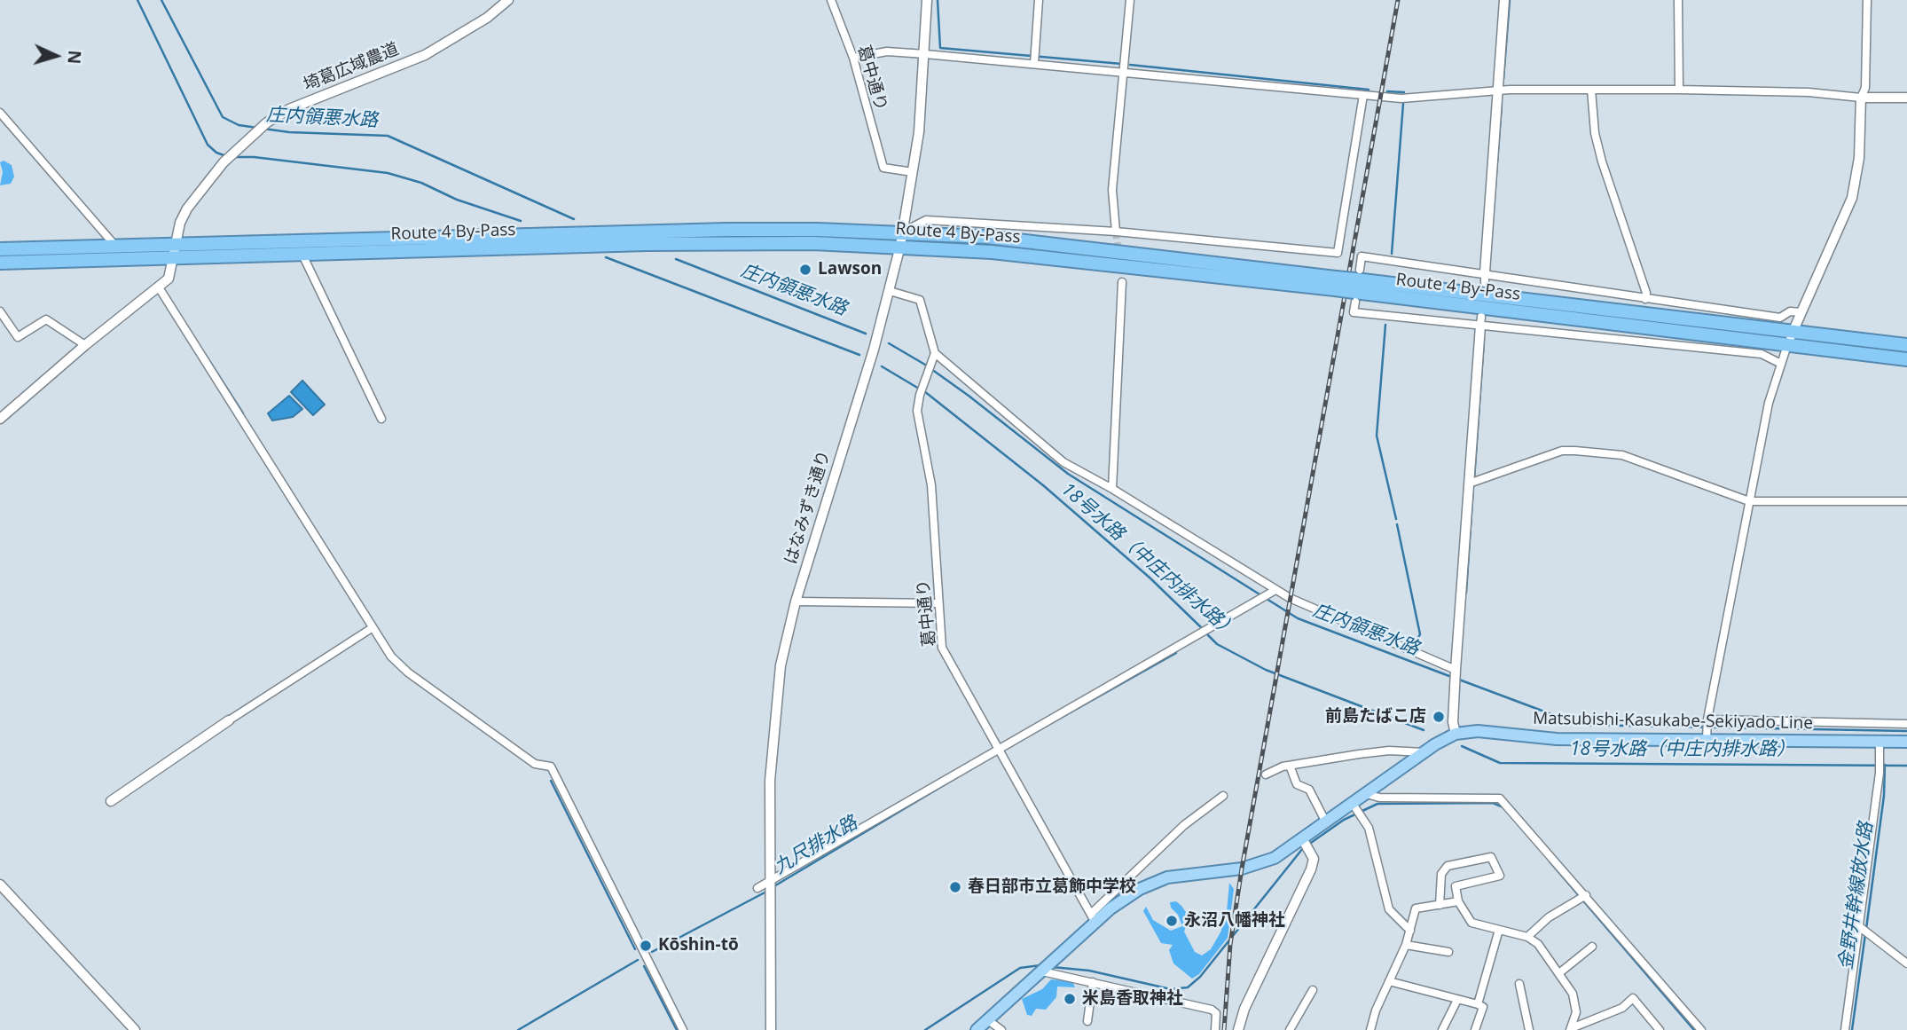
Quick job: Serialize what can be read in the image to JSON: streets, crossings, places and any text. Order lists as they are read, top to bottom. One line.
{"streets":{"highway":["Route 4 By-Pass"],"main road":["Matsubishi-Kasukabe-Sekiyado Line"],"street":["埼葛広域農道","葛中通り","はなみずき通り"]},"crossings":[["埼葛広域農道","Route 4 By-Pass"],["葛中通り","はなみずき通り"],["葛中通り","Matsubishi-Kasukabe-Sekiyado Line"],["Route 4 By-Pass","はなみずき通り"]],"water":["庄内領悪水路","18号水路（中庄内排水路）","九尺排水路","金野井幹線放水路"],"places":["Lawson","前島たばこ店","春日部市立葛飾中学校","永沼八幡神社","Kōshin-tō","米島香取神社"],"north":"right"}
